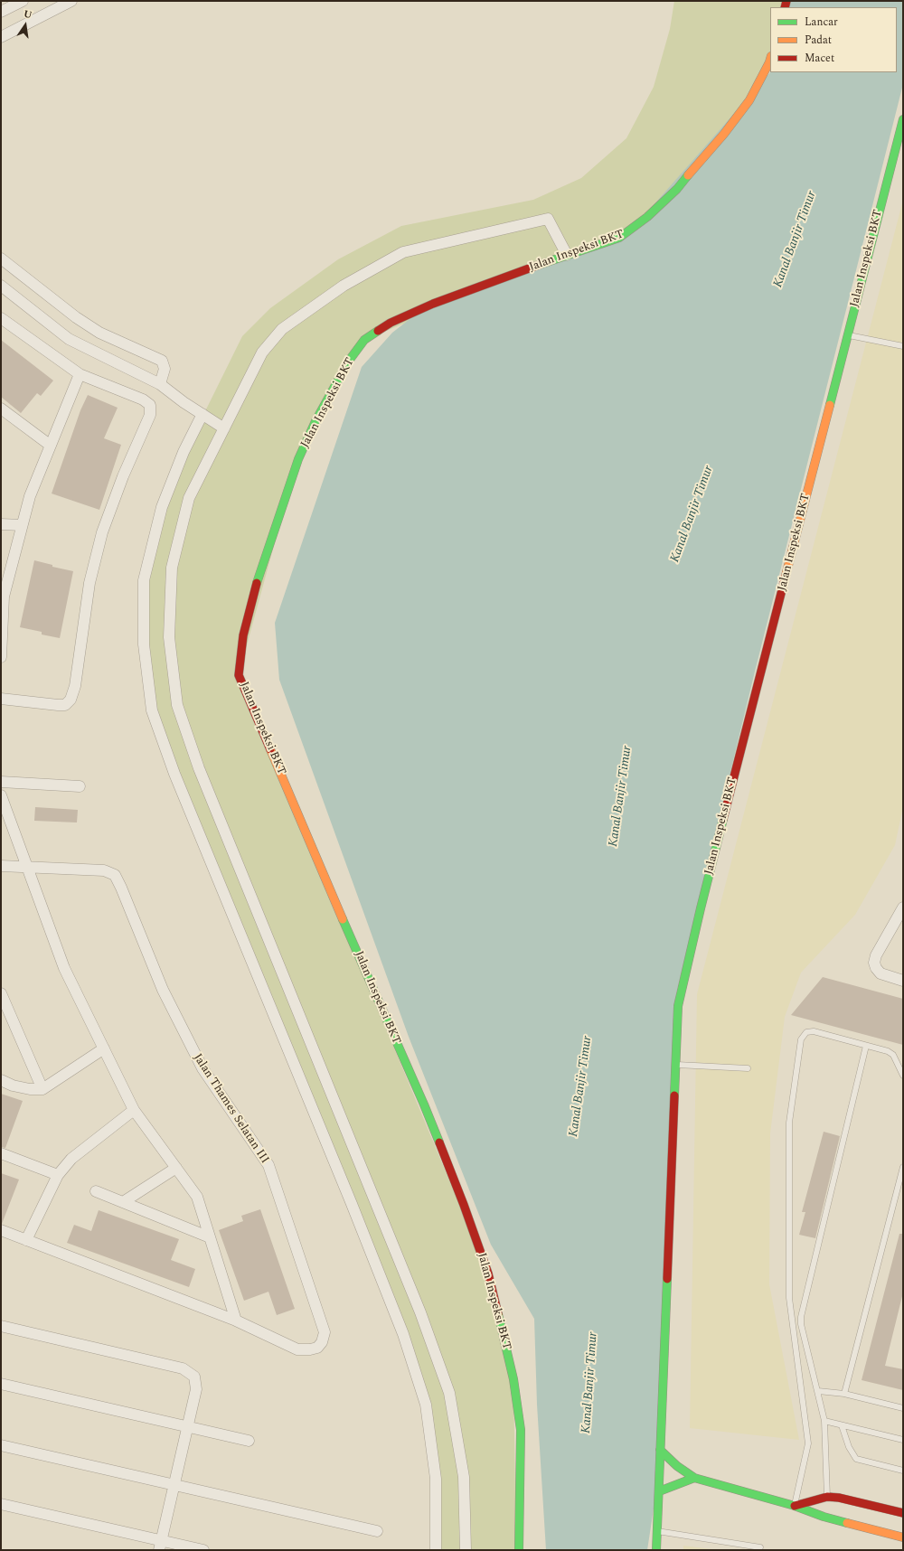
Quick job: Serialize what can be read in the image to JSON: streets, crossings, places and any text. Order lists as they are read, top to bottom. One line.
{"streets":{"street":["Jalan Inspeksi BKT","Jalan Thames Selatan III"]},"water":["Kanal Banjir Timur"],"legend":["Lancar","Padat","Macet"],"north":"top"}
